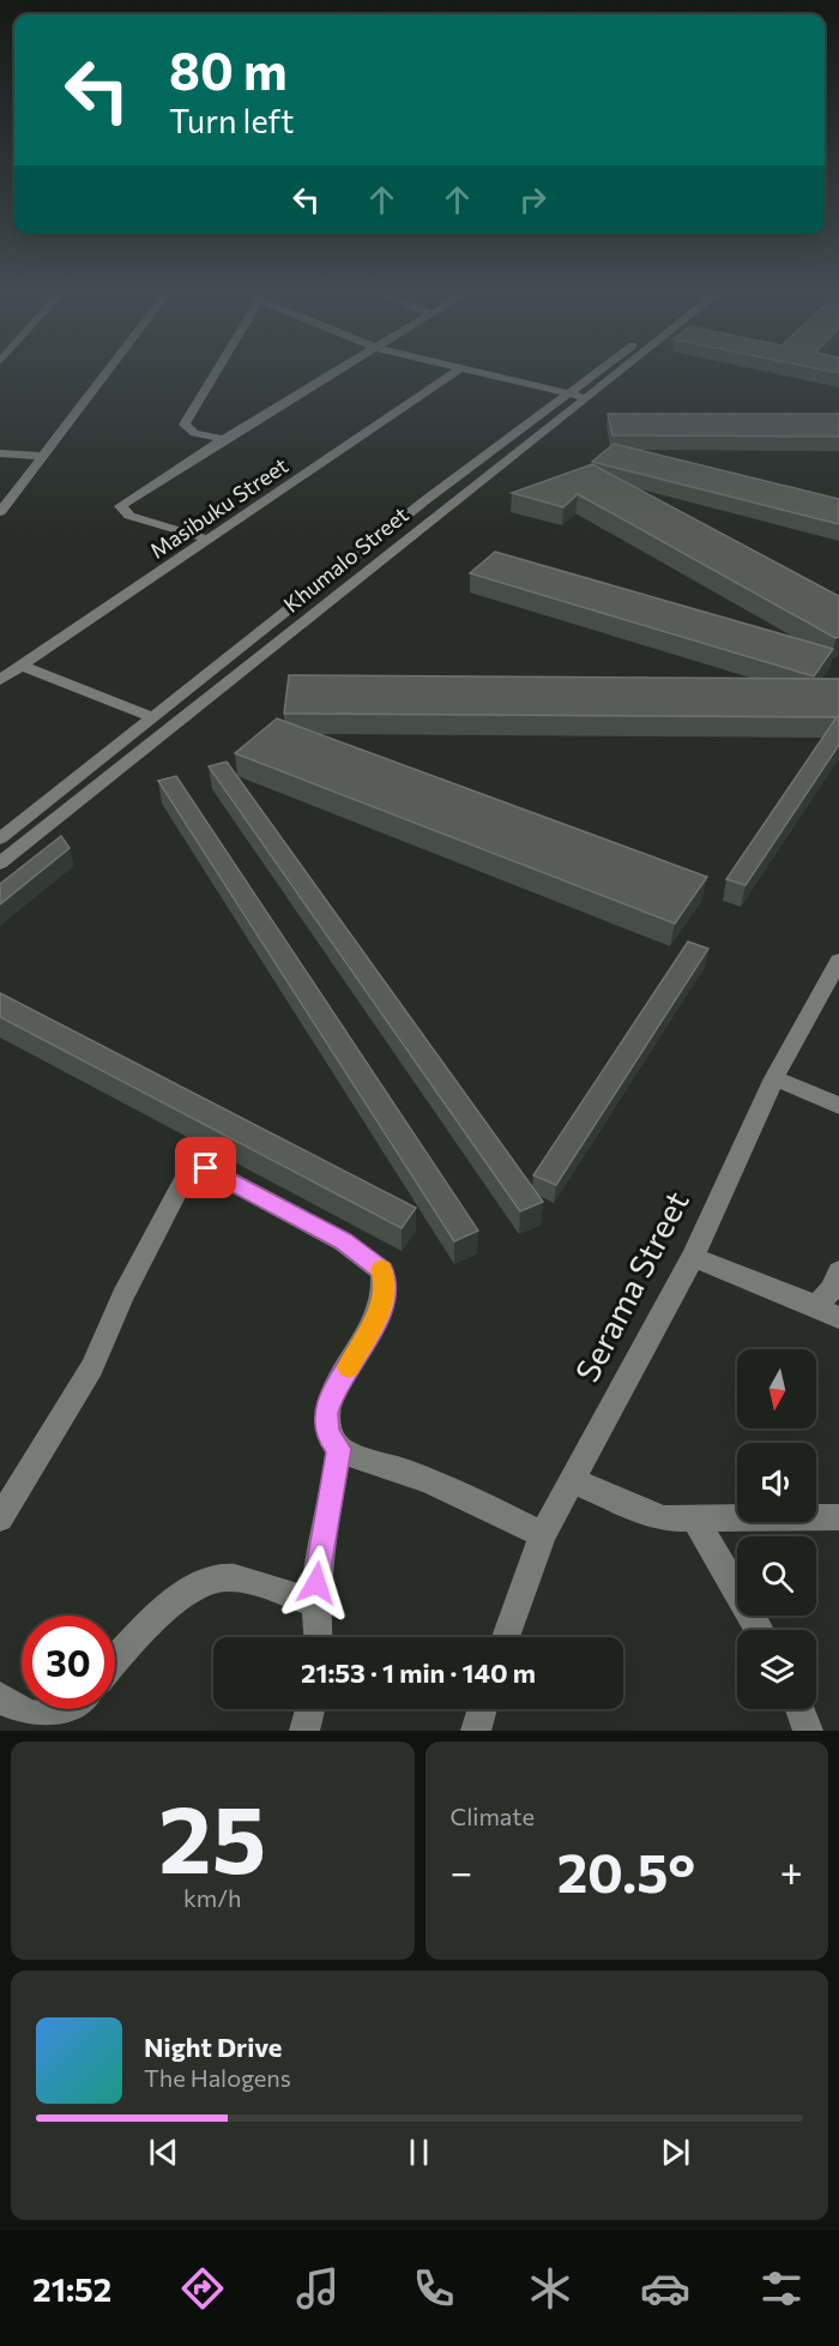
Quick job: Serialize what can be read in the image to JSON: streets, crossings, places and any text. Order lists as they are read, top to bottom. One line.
{"streets":{"street":["Masibuku Street","Khumalo Street","Serama Street"]},"north":"bottom","page":{"turn":["80 m","Turn left"],"limit":"30","trip":"21:53 · 1 min · 140 m","tile":[["25","km/h"],"Climate"],"heat":["−","20.5°","+"],"song":["Night Drive","The Halogens"],"tabs":"21:52"}}
